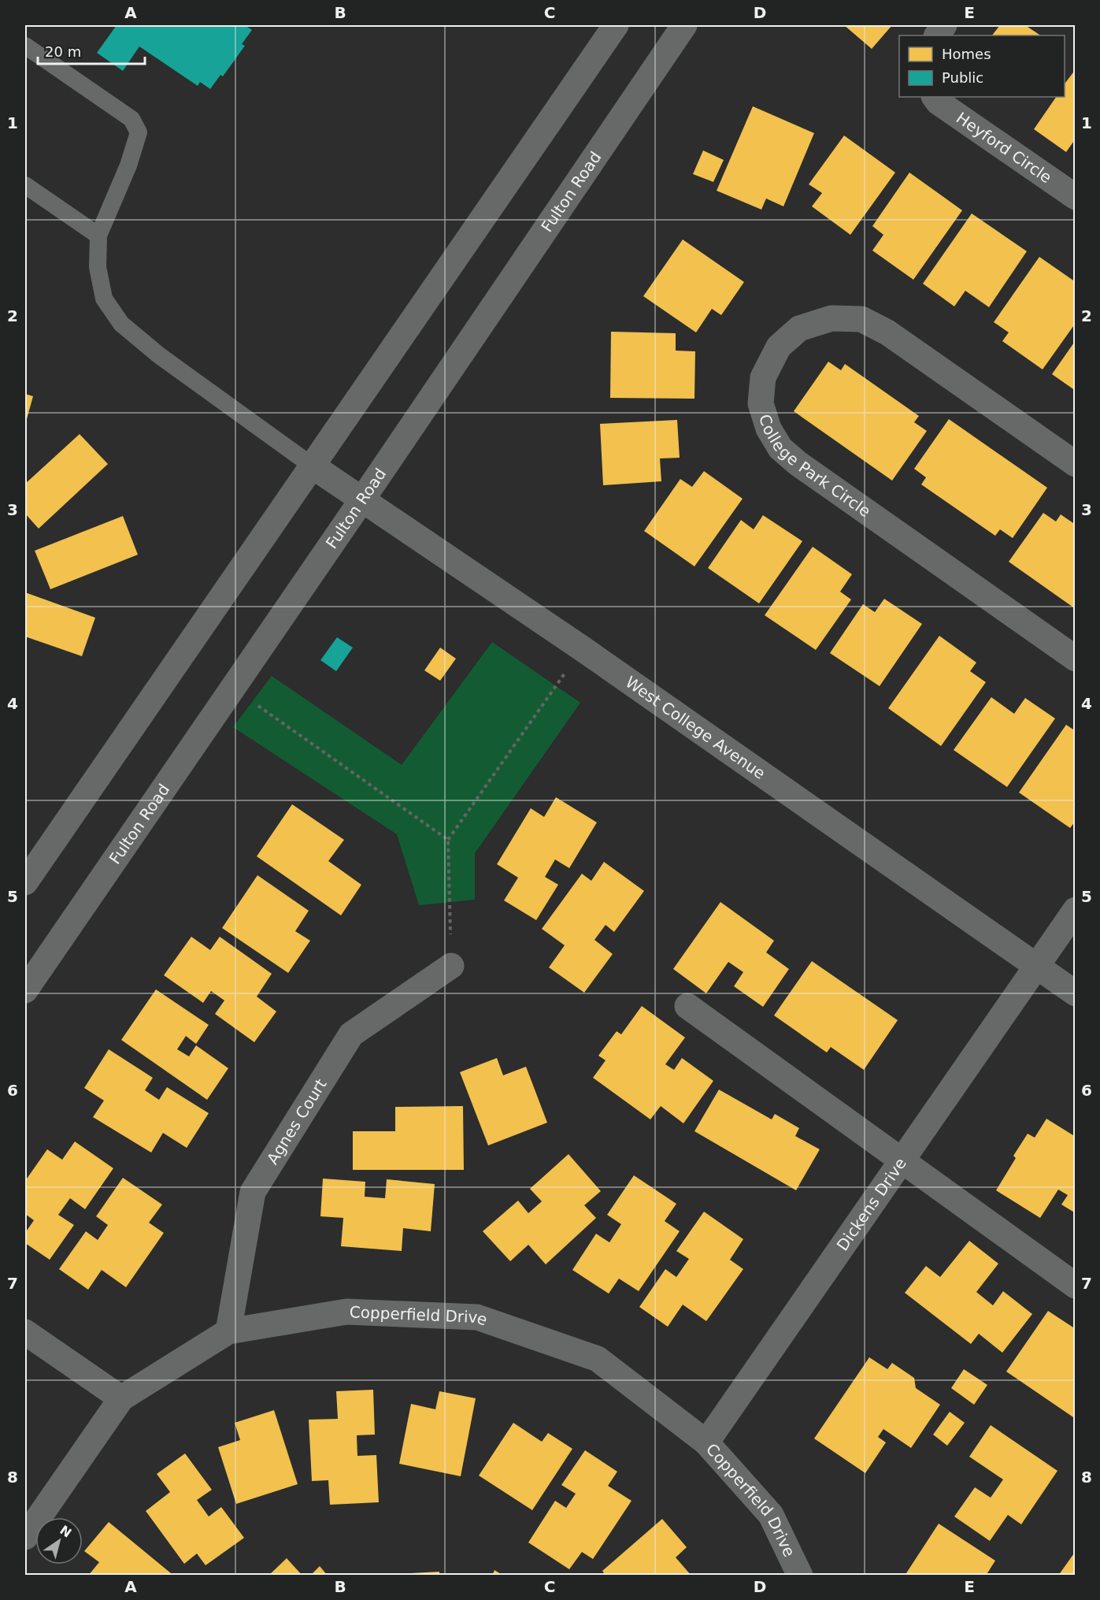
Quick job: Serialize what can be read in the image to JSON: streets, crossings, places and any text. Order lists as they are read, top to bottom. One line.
{"streets":{"street":["Heyford Circle","Fulton Road","College Park Circle","West College Avenue","Agnes Court","Dickens Drive","Copperfield Drive"]},"crossings":[["Fulton Road","West College Avenue"],["West College Avenue","Dickens Drive"],["Agnes Court","Copperfield Drive"],["Dickens Drive","Copperfield Drive"]],"legend":["Homes","Public"],"scale_bar":"20 m","north":"top right","grid":{"columns":["A","B","C","D","E"],"rows":["1","2","3","4","5","6","7","8"]}}
